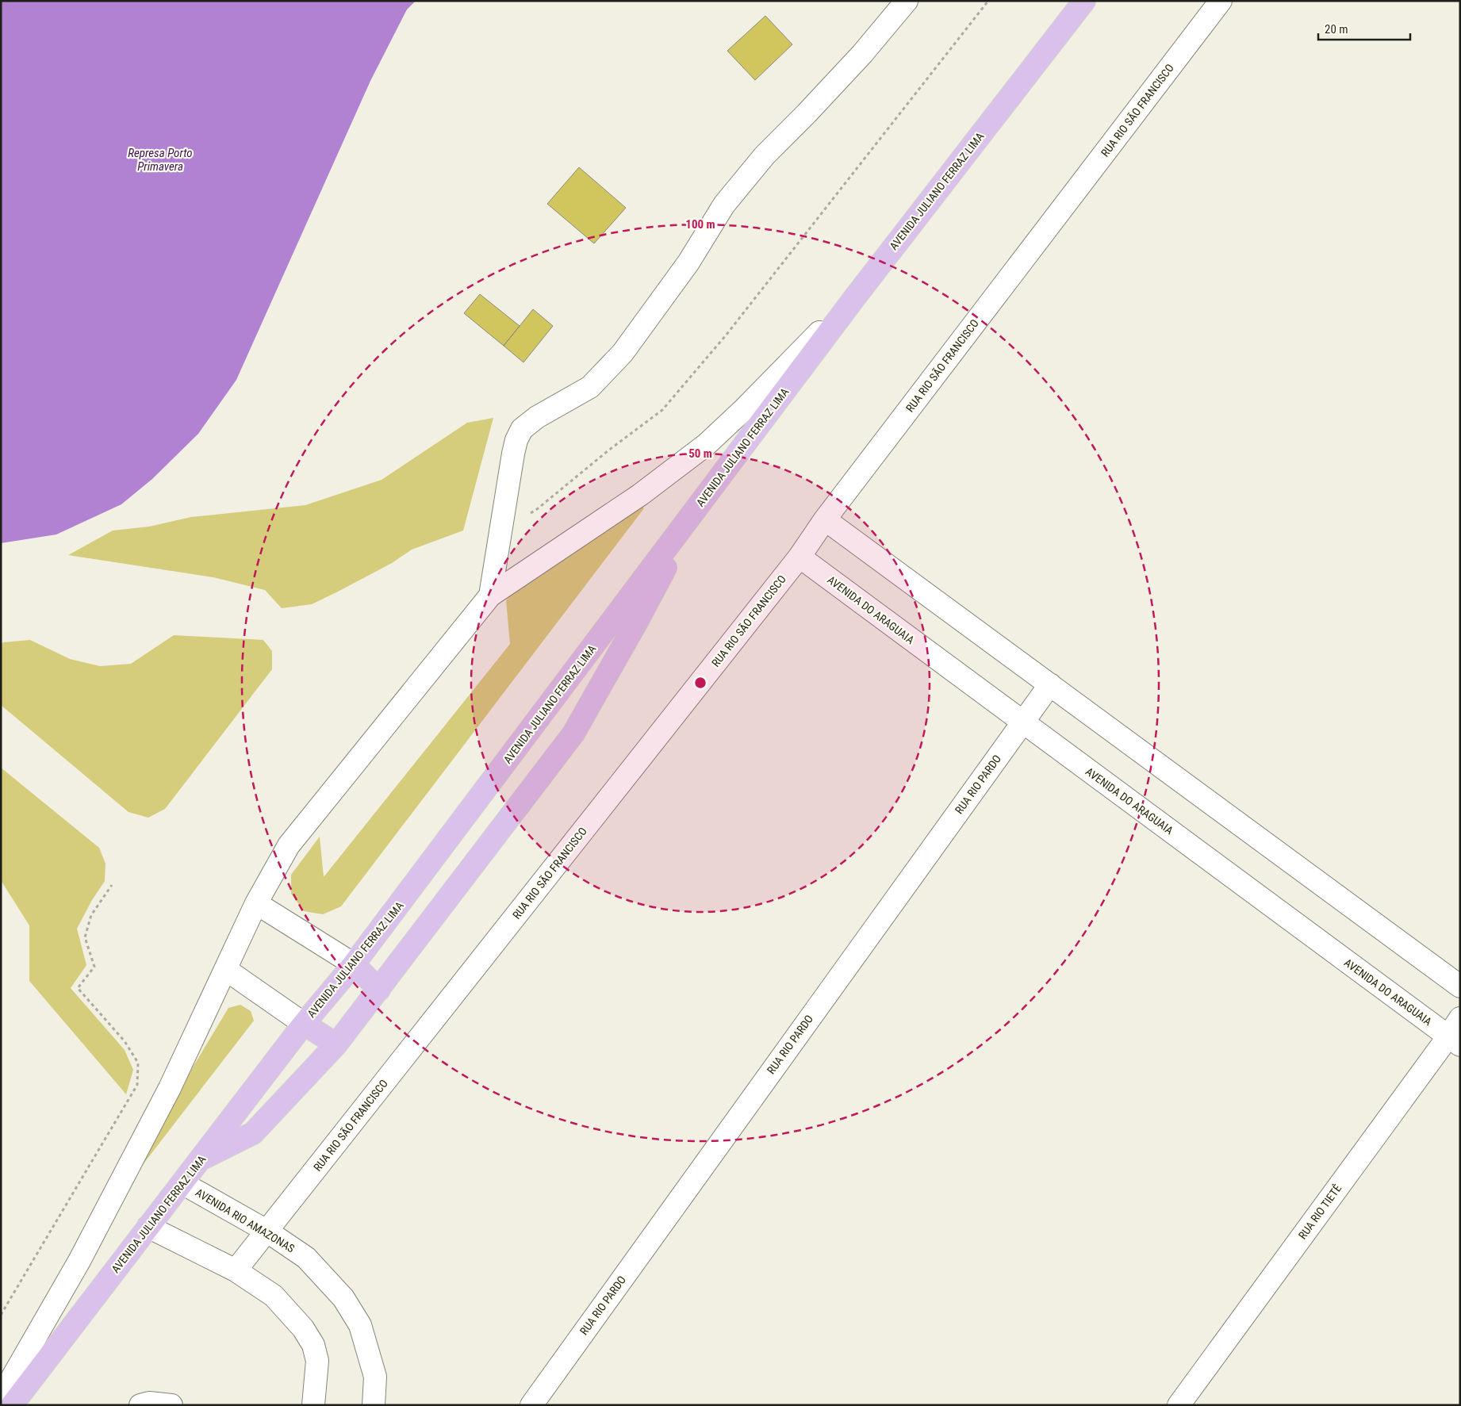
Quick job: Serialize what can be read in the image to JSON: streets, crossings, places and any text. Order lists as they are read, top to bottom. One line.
{"streets":{"main road":["AVENIDA JULIANO FERRAZ LIMA"],"street":["RUA RIO SÃO FRANCISCO","AVENIDA DO ARAGUAIA","RUA RIO PARDO","RUA RIO TIETÊ","AVENIDA RIO AMAZONAS"]},"crossings":[["RUA RIO SÃO FRANCISCO","AVENIDA DO ARAGUAIA"],["RUA RIO SÃO FRANCISCO","AVENIDA RIO AMAZONAS"],["AVENIDA JULIANO FERRAZ LIMA","AVENIDA RIO AMAZONAS"],["AVENIDA DO ARAGUAIA","RUA RIO PARDO"],["AVENIDA DO ARAGUAIA","RUA RIO TIETÊ"]],"water":["Represa Porto Primavera"],"scale_bar":"20 m","rings":["100 m","50 m"]}
